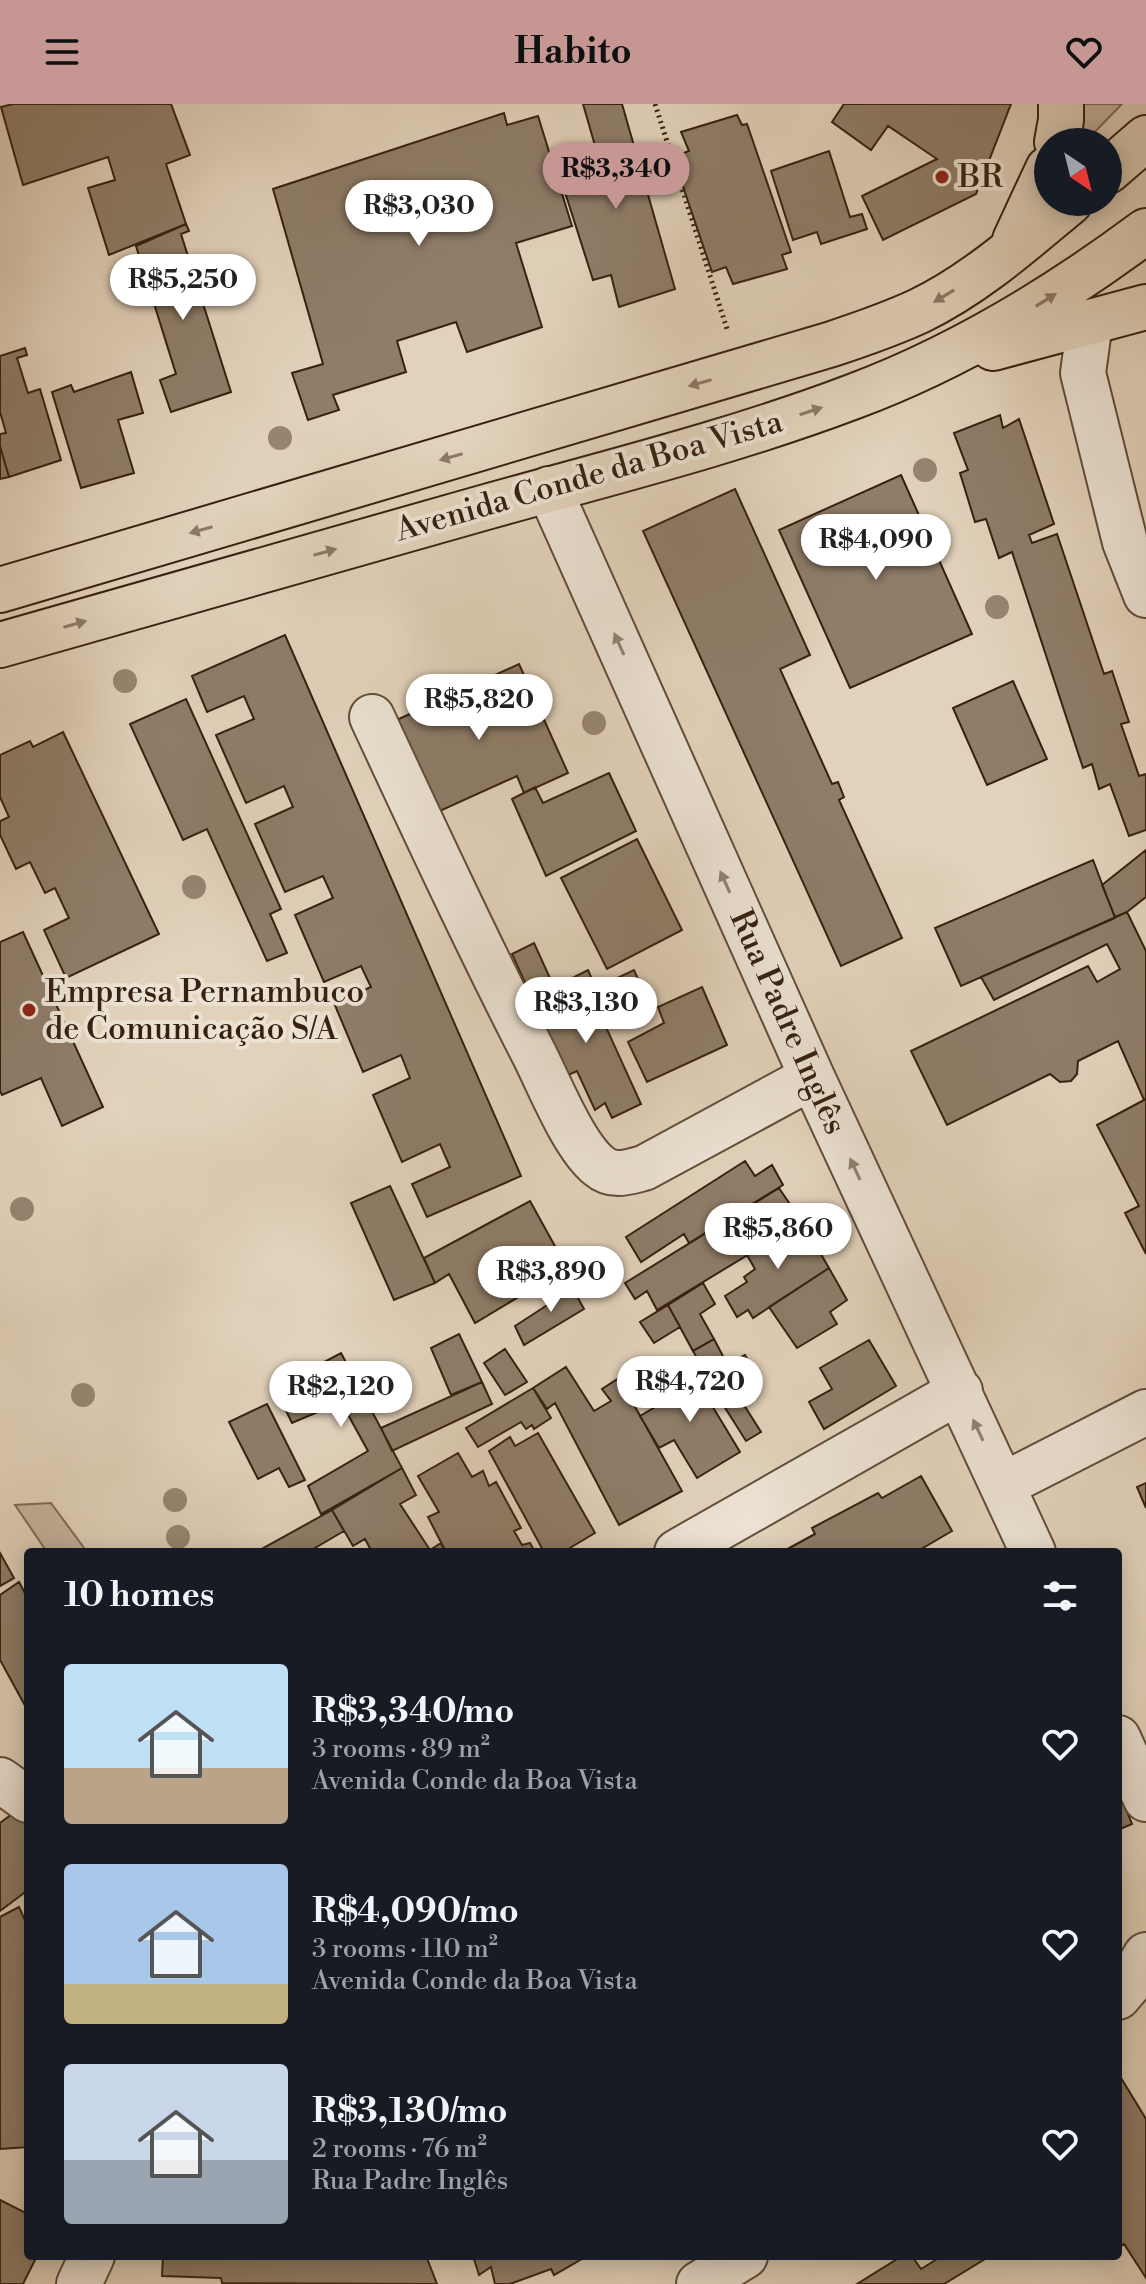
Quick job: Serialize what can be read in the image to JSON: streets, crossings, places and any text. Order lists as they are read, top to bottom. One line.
{"streets":{"main road":["Avenida Conde da Boa Vista"],"street":["Rua Padre Inglês"]},"crossings":[["Avenida Conde da Boa Vista","Rua Padre Inglês"]],"one_way":["Rua Padre Inglês"],"places":["BR","Empresa Pernambuco de Comunicação S/A"],"north":"bottom right","page":{"header":"Habito","price":["R$3,340","R$3,030","R$5,250","R$4,090","R$5,820","R$3,130","R$5,860","R$3,890","R$4,720","R$2,120"],"heading":"10 homes","list":[{"name":"R$3,340/mo","note":"3 rooms · 89 m² · Avenida Conde da Boa Vista"},{"name":"R$4,090/mo","note":"3 rooms · 110 m² · Avenida Conde da Boa Vista"},{"name":"R$3,130/mo","note":"2 rooms · 76 m² · Rua Padre Inglês"}]}}
